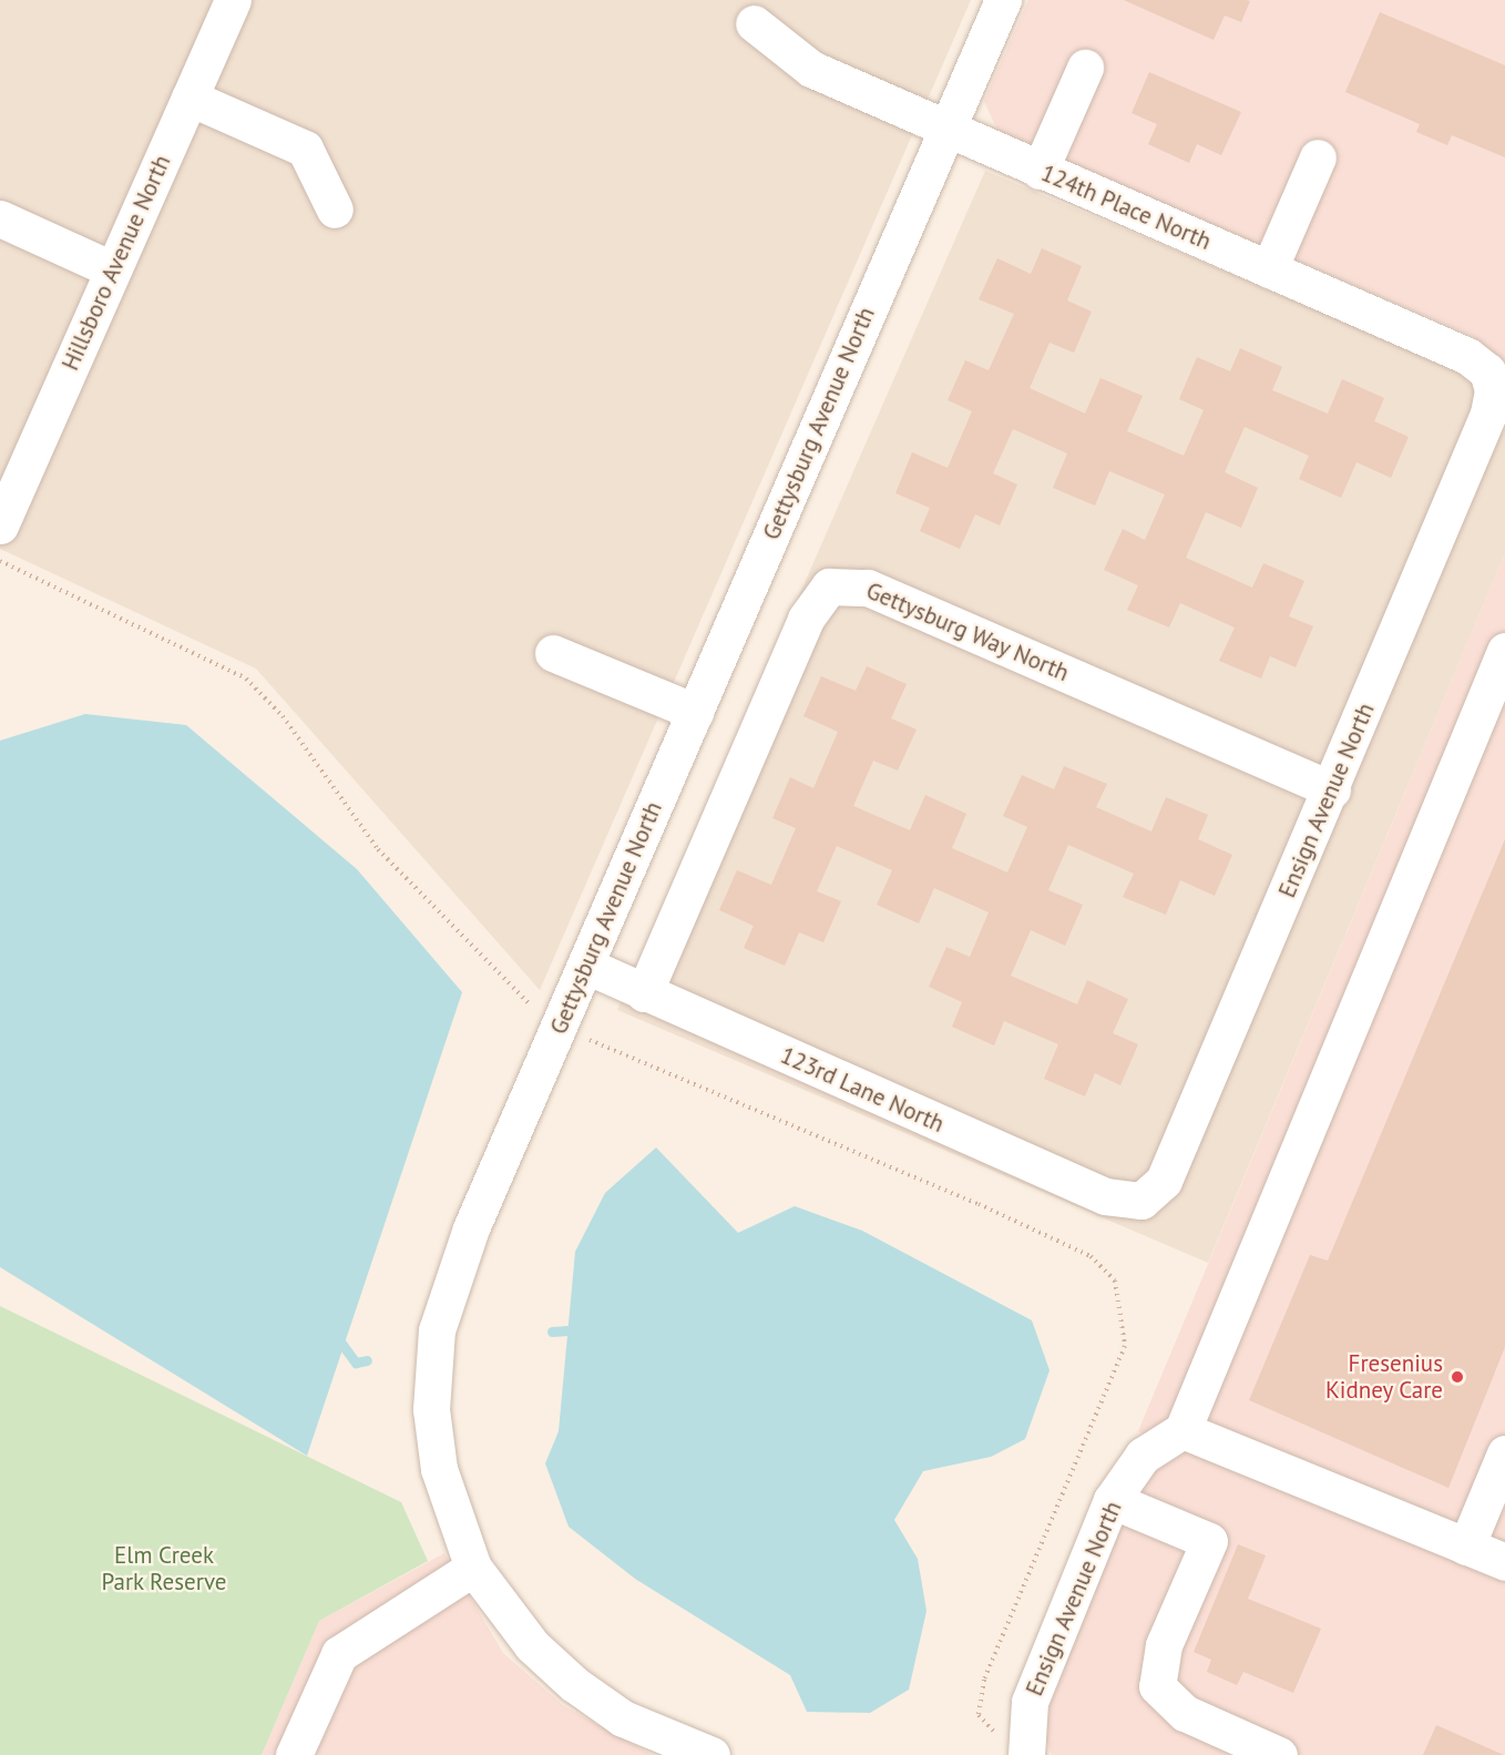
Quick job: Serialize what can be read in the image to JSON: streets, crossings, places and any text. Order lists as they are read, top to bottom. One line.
{"streets":{"street":["124th Place North","Hillsboro Avenue North","Gettysburg Avenue North","Gettysburg Way North","Ensign Avenue North","123rd Lane North"]},"crossings":[["124th Place North","Gettysburg Avenue North"],["124th Place North","Ensign Avenue North"],["Gettysburg Avenue North","123rd Lane North"],["Gettysburg Way North","Ensign Avenue North"],["Gettysburg Way North","123rd Lane North"],["Ensign Avenue North","123rd Lane North"]],"parks":["Elm Creek Park Reserve"],"places":["Fresenius Kidney Care"]}
